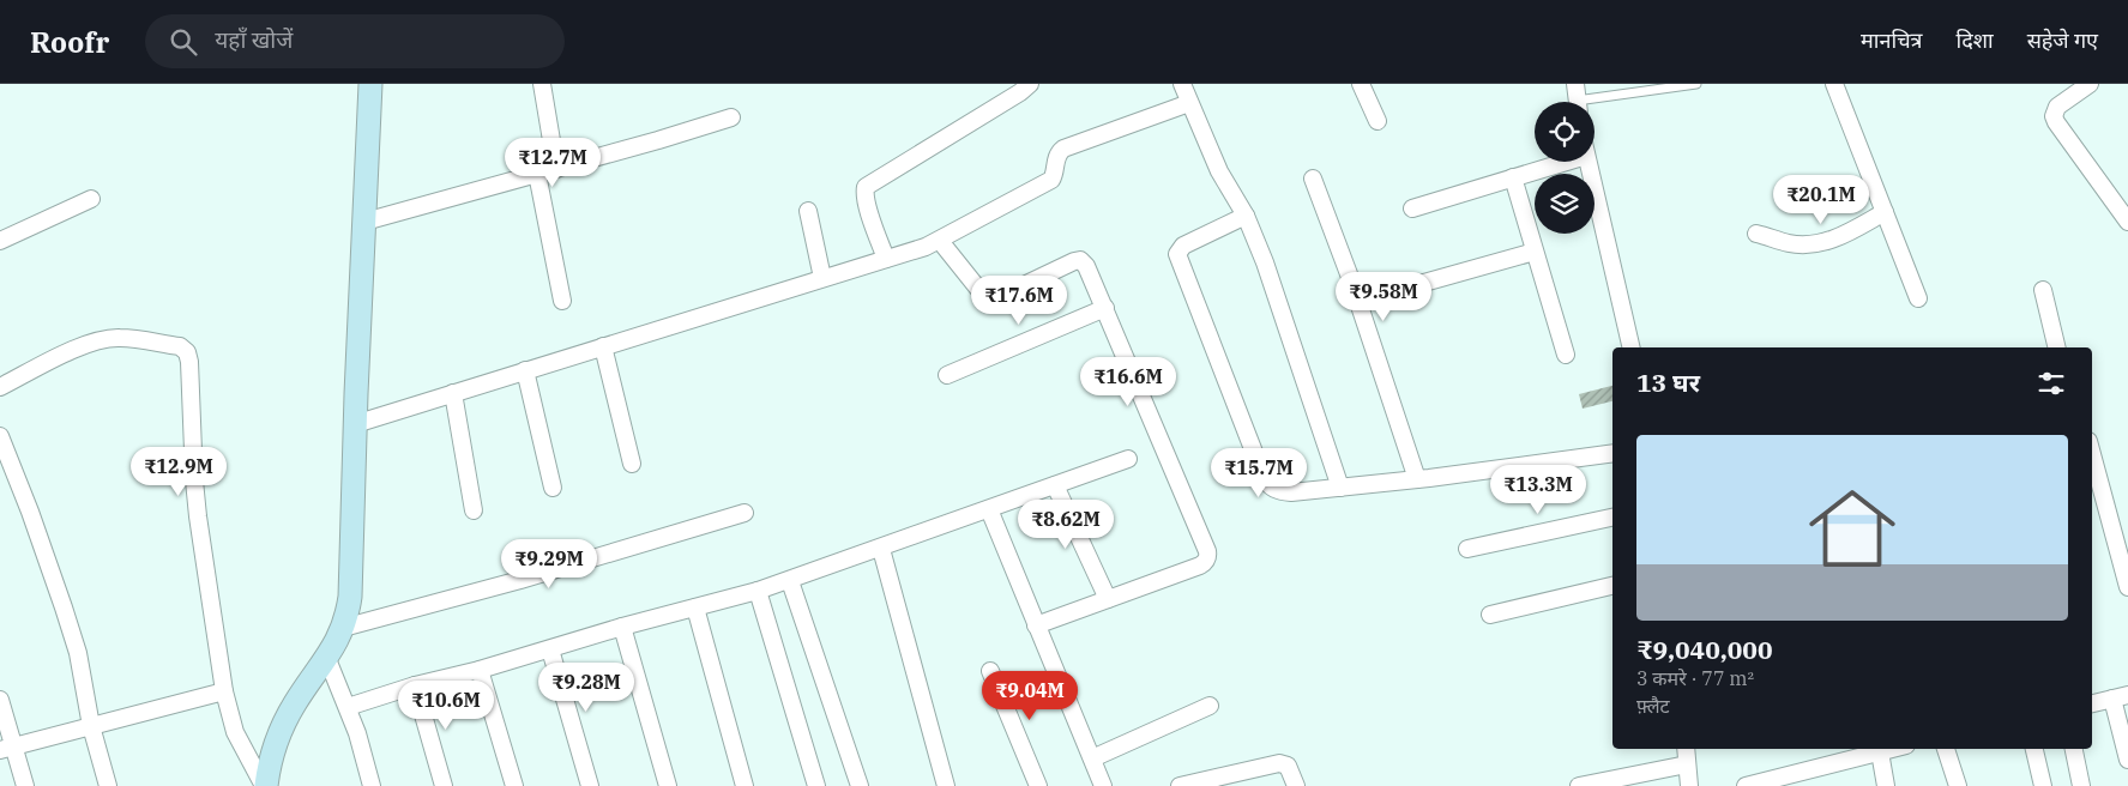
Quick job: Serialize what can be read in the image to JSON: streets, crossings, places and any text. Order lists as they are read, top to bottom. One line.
{"page":{"header":"Roofr","search":"यहाँ खोजें","nav":["मानचित्र","दिशा","सहेजे गए"],"price":["₹12.7M","₹20.1M","₹9.58M","₹17.6M","₹16.6M","₹12.9M","₹15.7M","₹13.3M","₹8.62M","₹9.29M","₹9.28M","₹9.04M","₹10.6M"],"heading":"13 घर","list":[{"name":"₹9,040,000","note":"3 कमरे · 77 m² · फ़्लैट"}]}}
